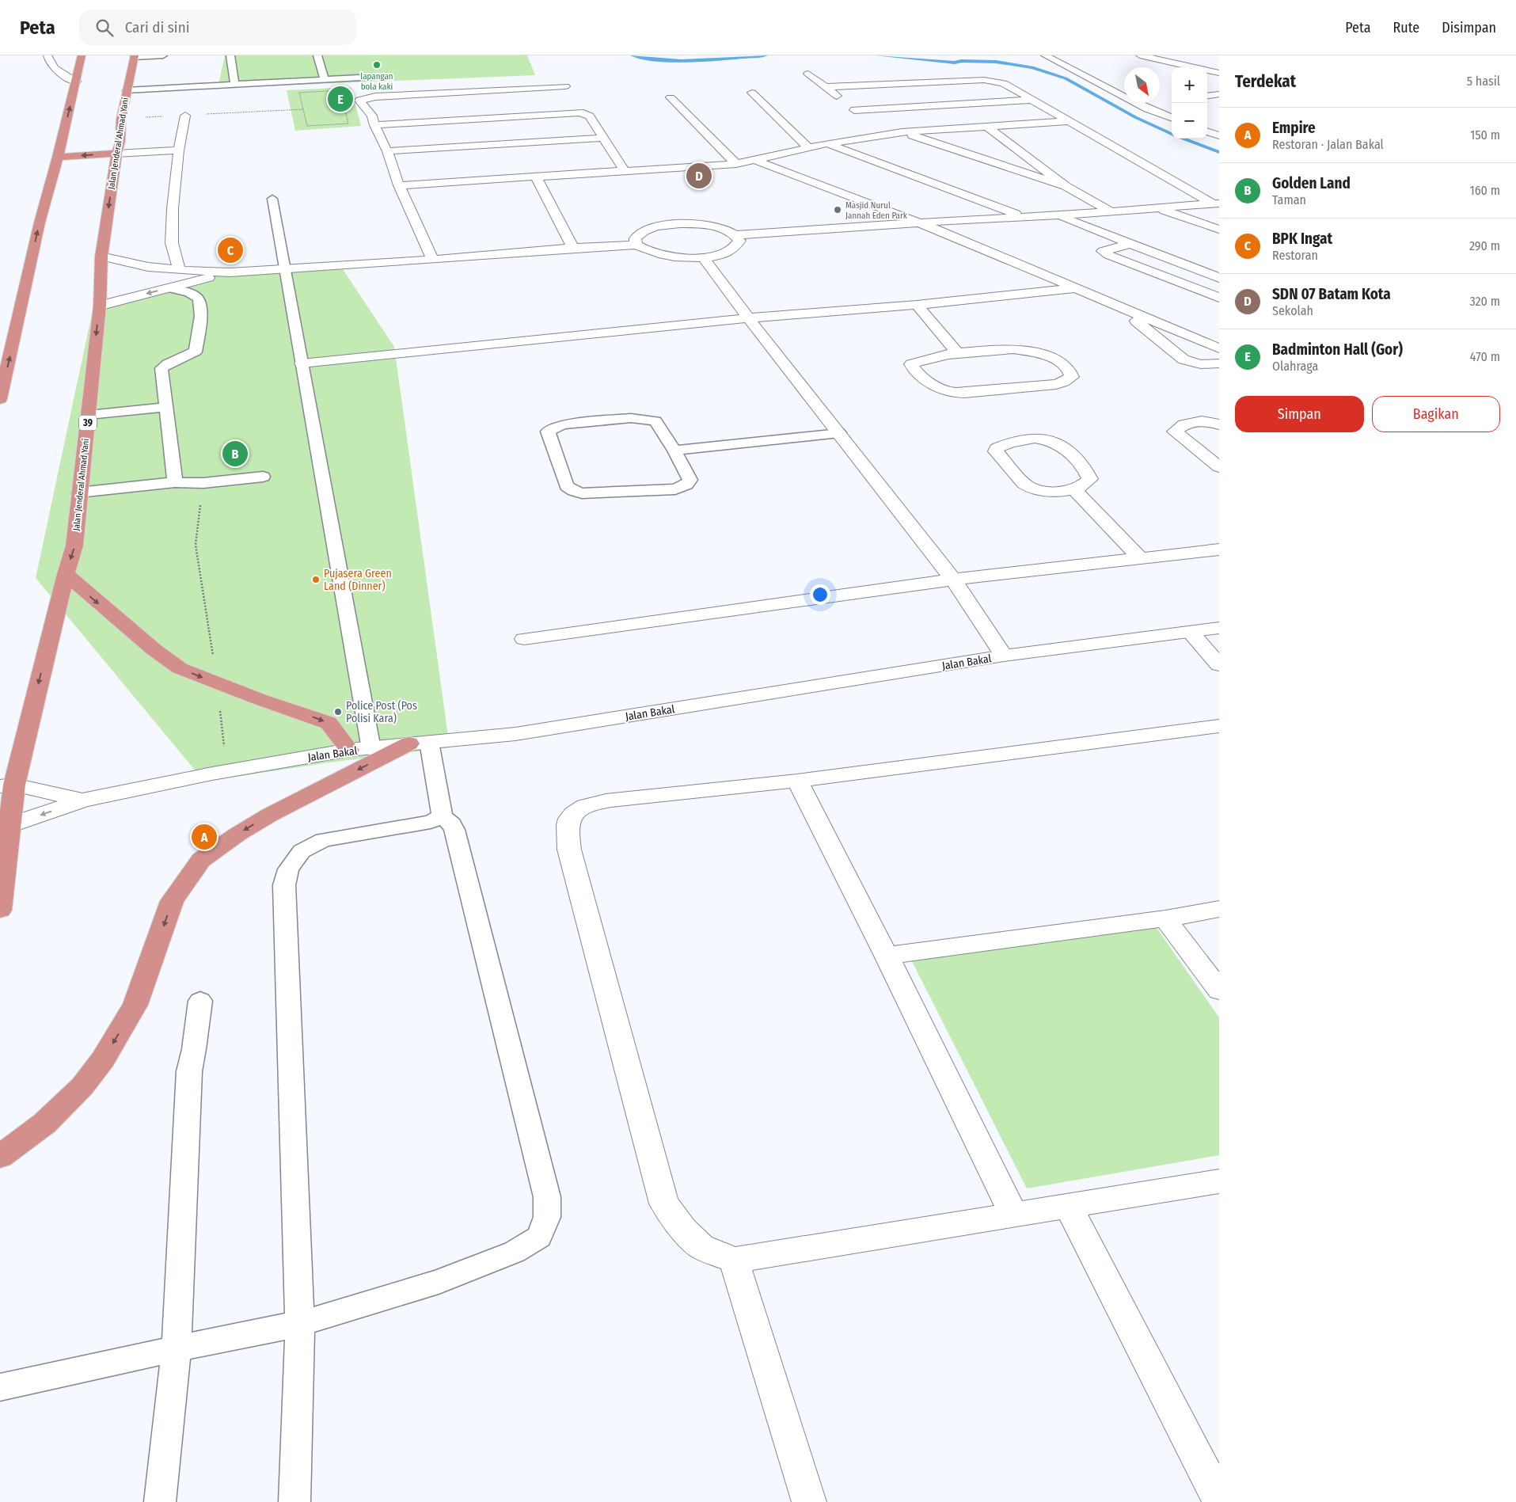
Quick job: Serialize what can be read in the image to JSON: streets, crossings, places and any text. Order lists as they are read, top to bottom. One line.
{"streets":{"highway":["Jalan Jenderal Ahmad Yani","39"],"street":["Jalan Bakal"]},"crossings":[["Jalan Jenderal Ahmad Yani","Jalan Bakal"]],"places":["lapangan bola kaki","Masjid Nurul Jannah Eden Park","Pujasera Green Land (Dinner)","Police Post (Pos Polisi Kara)"],"north":"bottom right","page":{"header":"Peta","search":"Cari di sini","nav":["Peta","Rute","Disimpan"],"heading":["Terdekat","5 hasil"],"map_buttons":["+","−"],"pins":["E","D","C","B","A"],"list":[{"mark":"A","name":"Empire","note":"Restoran · Jalan Bakal","value":"150 m"},{"mark":"B","name":"Golden Land","note":"Taman","value":"160 m"},{"mark":"C","name":"BPK Ingat","note":"Restoran","value":"290 m"},{"mark":"D","name":"SDN 07 Batam Kota","note":"Sekolah","value":"320 m"},{"mark":"E","name":"Badminton Hall (Gor)","note":"Olahraga","value":"470 m"}],"buttons":["Simpan","Bagikan"]}}
